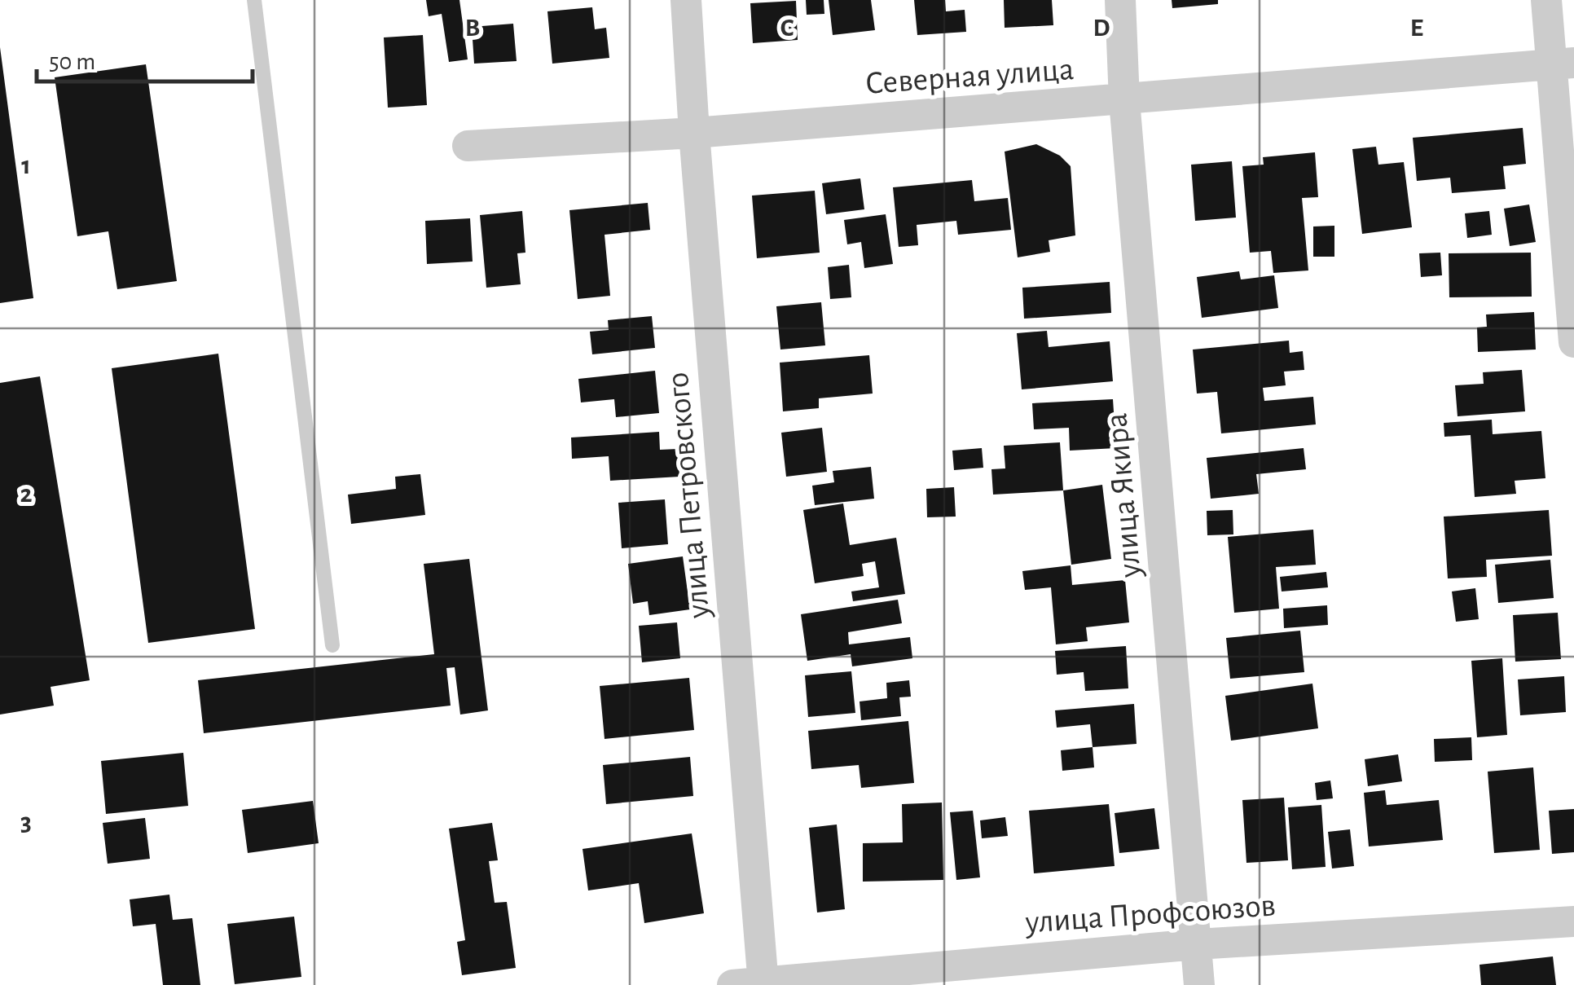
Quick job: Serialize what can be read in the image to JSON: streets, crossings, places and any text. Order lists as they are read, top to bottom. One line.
{"streets":{"street":["Северная улица","улица Петровского","улица Якира","улица Профсоюзов"]},"crossings":[["Северная улица","улица Петровского"],["Северная улица","улица Якира"],["улица Петровского","улица Профсоюзов"],["улица Якира","улица Профсоюзов"]],"scale_bar":"50 m","grid":{"columns":["B","C","D","E"],"rows":["1","2","3"]}}
